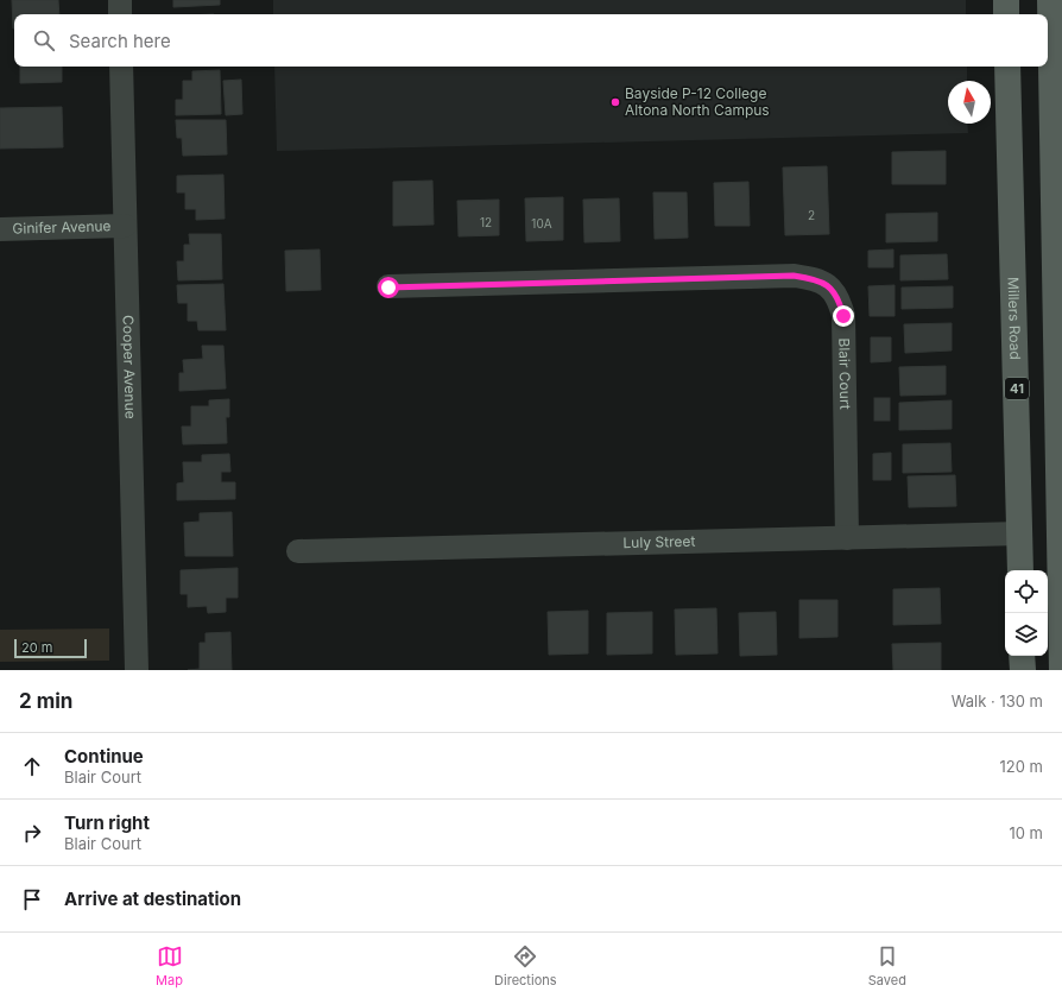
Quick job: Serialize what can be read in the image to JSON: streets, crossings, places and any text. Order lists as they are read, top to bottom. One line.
{"streets":{"main road":["Millers Road","41"],"street":["Ginifer Avenue","Cooper Avenue","Blair Court","Luly Street"]},"crossings":[["Ginifer Avenue","Cooper Avenue"],["Millers Road","Luly Street"],["Blair Court","Luly Street"]],"places":["Bayside P-12 College Altona North Campus"],"house_numbers":["2","12","10A"],"scale_bar":"20 m","north":"top","page":{"search":"Search here","scale":"20 m","heading":["2 min","Walk · 130 m"],"list":[["Continue","Blair Court","120 m"],["Turn right","Blair Court","10 m"],"Arrive at destination"],"nav":["Map","Directions","Saved"]}}
